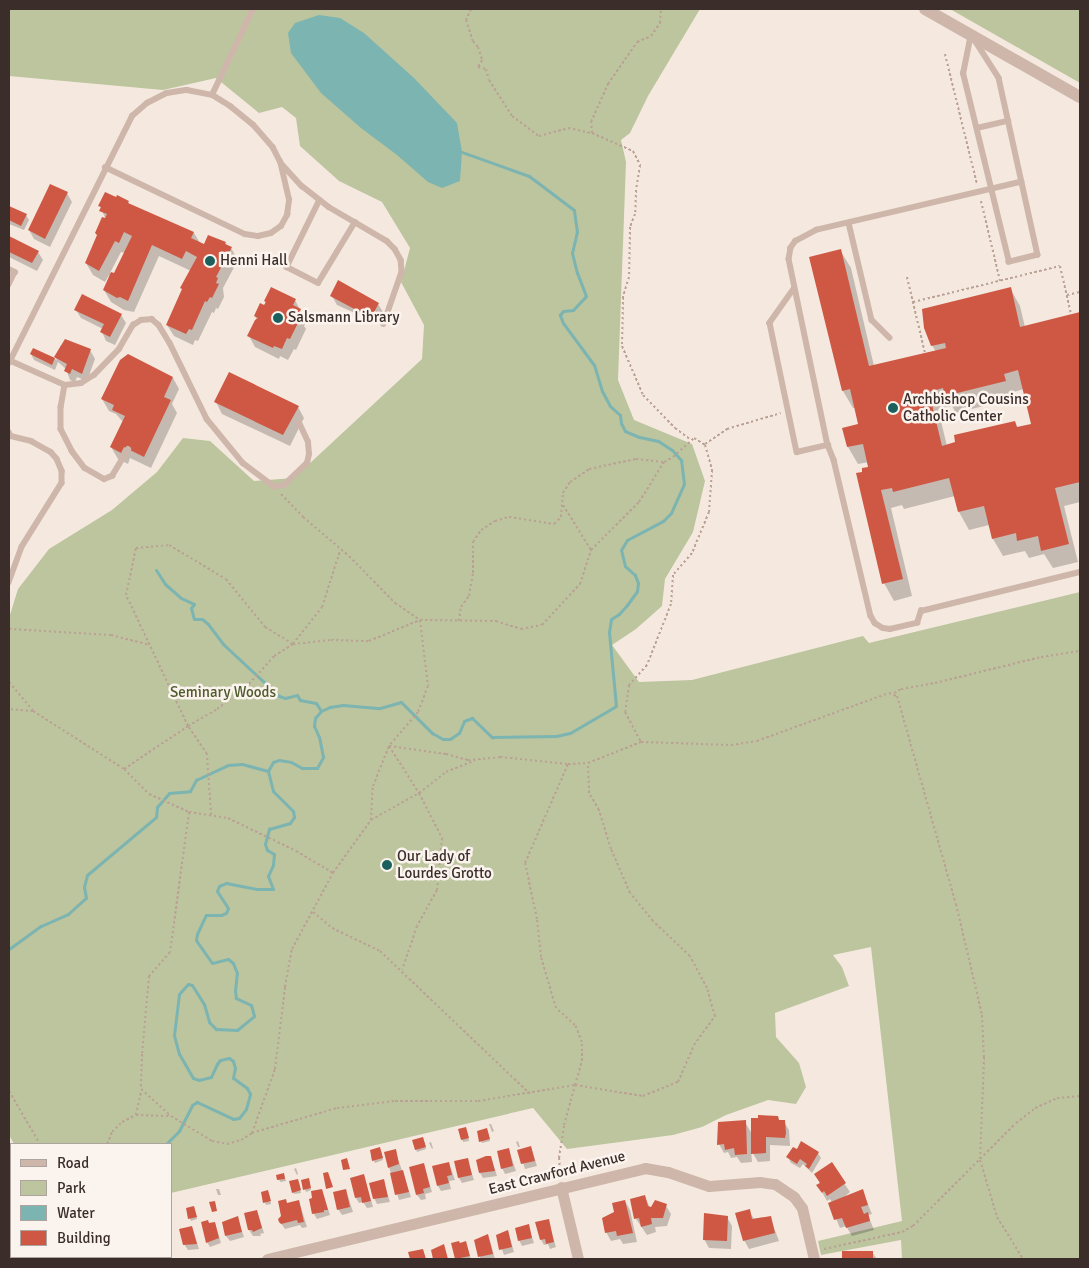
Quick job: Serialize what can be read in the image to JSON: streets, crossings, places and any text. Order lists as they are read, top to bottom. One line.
{"streets":{"street":["East Crawford Avenue"]},"parks":["Seminary Woods"],"places":["Henni Hall","Salsmann Library","Archbishop Cousins Catholic Center","Our Lady of Lourdes Grotto"],"legend":["Road","Park","Water","Building"]}
